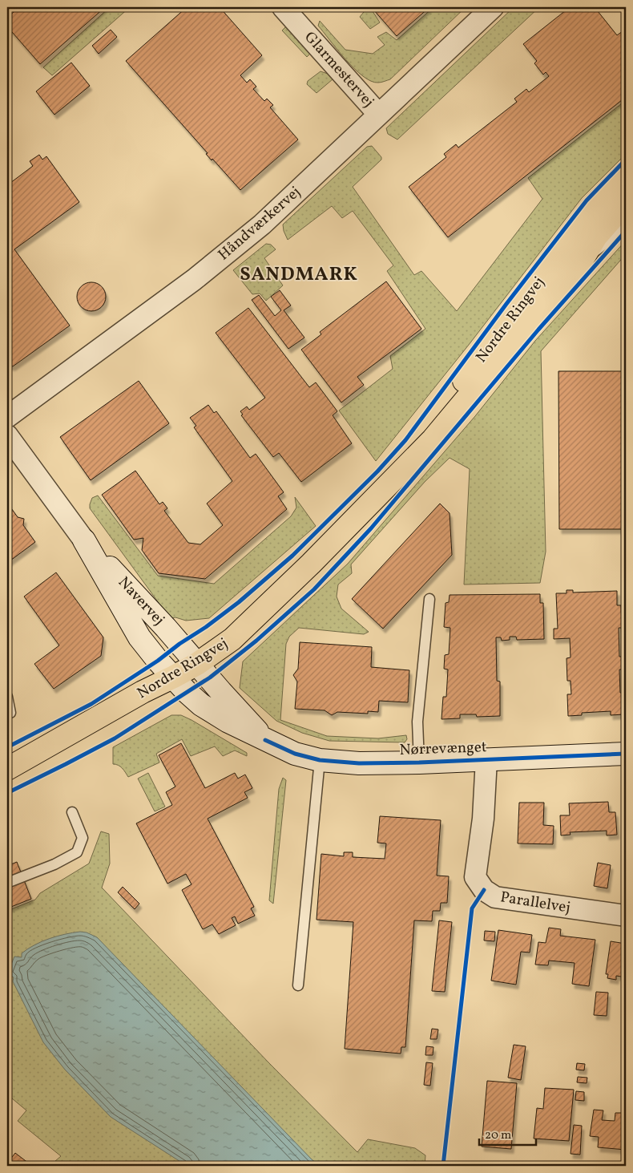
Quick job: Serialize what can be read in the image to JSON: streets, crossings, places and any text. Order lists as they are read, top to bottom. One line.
{"streets":{"main road":["Nordre Ringvej"],"street":["Glarmestervej","Håndværkervej","Navervej","Nørrevænget","Parallelvej"]},"crossings":[["Glarmestervej","Håndværkervej"],["Nordre Ringvej","Navervej"],["Nordre Ringvej","Nørrevænget"],["Navervej","Nørrevænget"],["Nørrevænget","Parallelvej"]],"districts":["SANDMARK"],"scale_bar":"20 m"}
